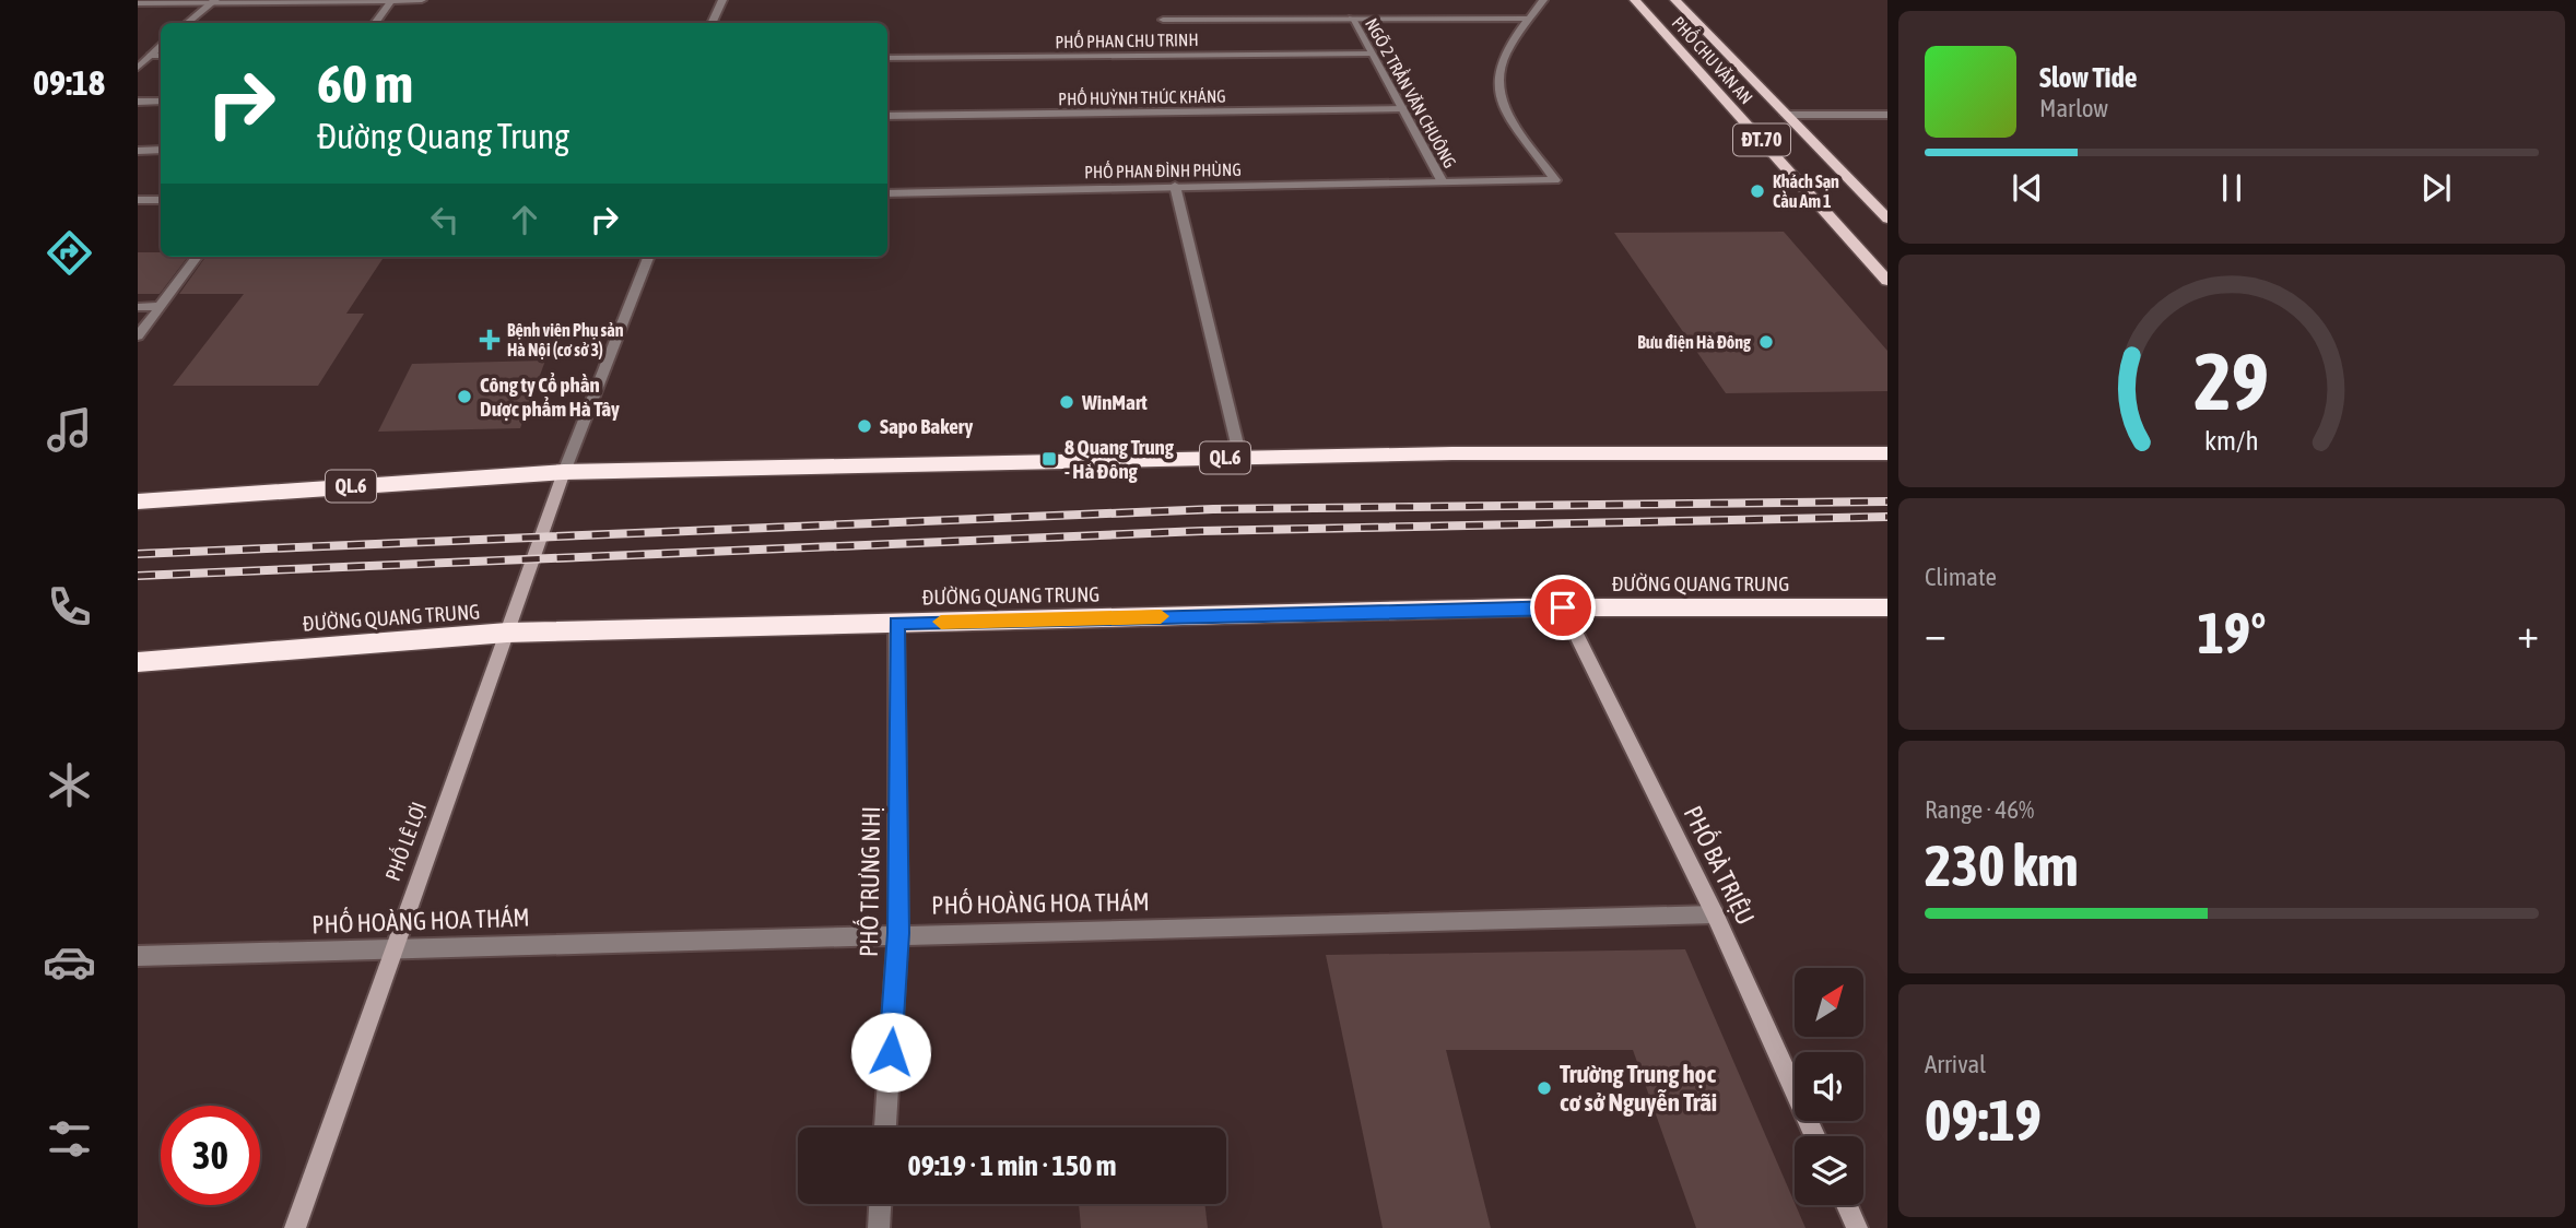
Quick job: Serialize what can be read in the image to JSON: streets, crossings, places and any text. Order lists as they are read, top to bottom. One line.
{"streets":{"highway":["QL.6","ĐƯỜNG QUANG TRUNG"],"main road":["PHỐ CHU VĂN AN","ĐT.70"],"street":["PHỐ PHAN CHU TRINH","NGÕ 2 TRẦN VĂN CHUÔNG","PHỐ HUỲNH THÚC KHÁNG","PHỐ PHAN ĐÌNH PHÙNG","PHỐ LÊ LỢI","PHỐ BÀ TRIỆU","PHỐ TRƯNG NHỊ","PHỐ HOÀNG HOA THÁM"]},"crossings":[["PHỐ PHAN CHU TRINH","NGÕ 2 TRẦN VĂN CHUÔNG"],["NGÕ 2 TRẦN VĂN CHUÔNG","PHỐ HUỲNH THÚC KHÁNG"],["NGÕ 2 TRẦN VĂN CHUÔNG","PHỐ PHAN ĐÌNH PHÙNG"],["QL.6","PHỐ LÊ LỢI"],["ĐƯỜNG QUANG TRUNG","PHỐ LÊ LỢI"],["ĐƯỜNG QUANG TRUNG","PHỐ BÀ TRIỆU"],["ĐƯỜNG QUANG TRUNG","PHỐ TRƯNG NHỊ"],["PHỐ LÊ LỢI","PHỐ HOÀNG HOA THÁM"],["PHỐ BÀ TRIỆU","PHỐ HOÀNG HOA THÁM"],["PHỐ TRƯNG NHỊ","PHỐ HOÀNG HOA THÁM"]],"places":{"other":["Khách Sạn Cầu Am 1","Bưu điện Hà Đông","Công ty Cổ phần Dược phẩm Hà Tây","WinMart","Sapo Bakery","Trường Trung học cơ sở Nguyễn Trãi"],"health":["Bệnh viện Phụ sản Hà Nội (cơ sở 3)"],"transit":["8 Quang Trung - Hà Đông"]},"north":"top right","page":{"tabs":"09:18","turn":["60 m","Đường Quang Trung"],"song":["Slow Tide","Marlow"],"tile":["Climate",["Range · 46%","230 km"],["Arrival","09:19"]],"heat":["−","19°","+"],"limit":"30","trip":"09:19 · 1 min · 150 m","gauge":["29","km/h"]}}
